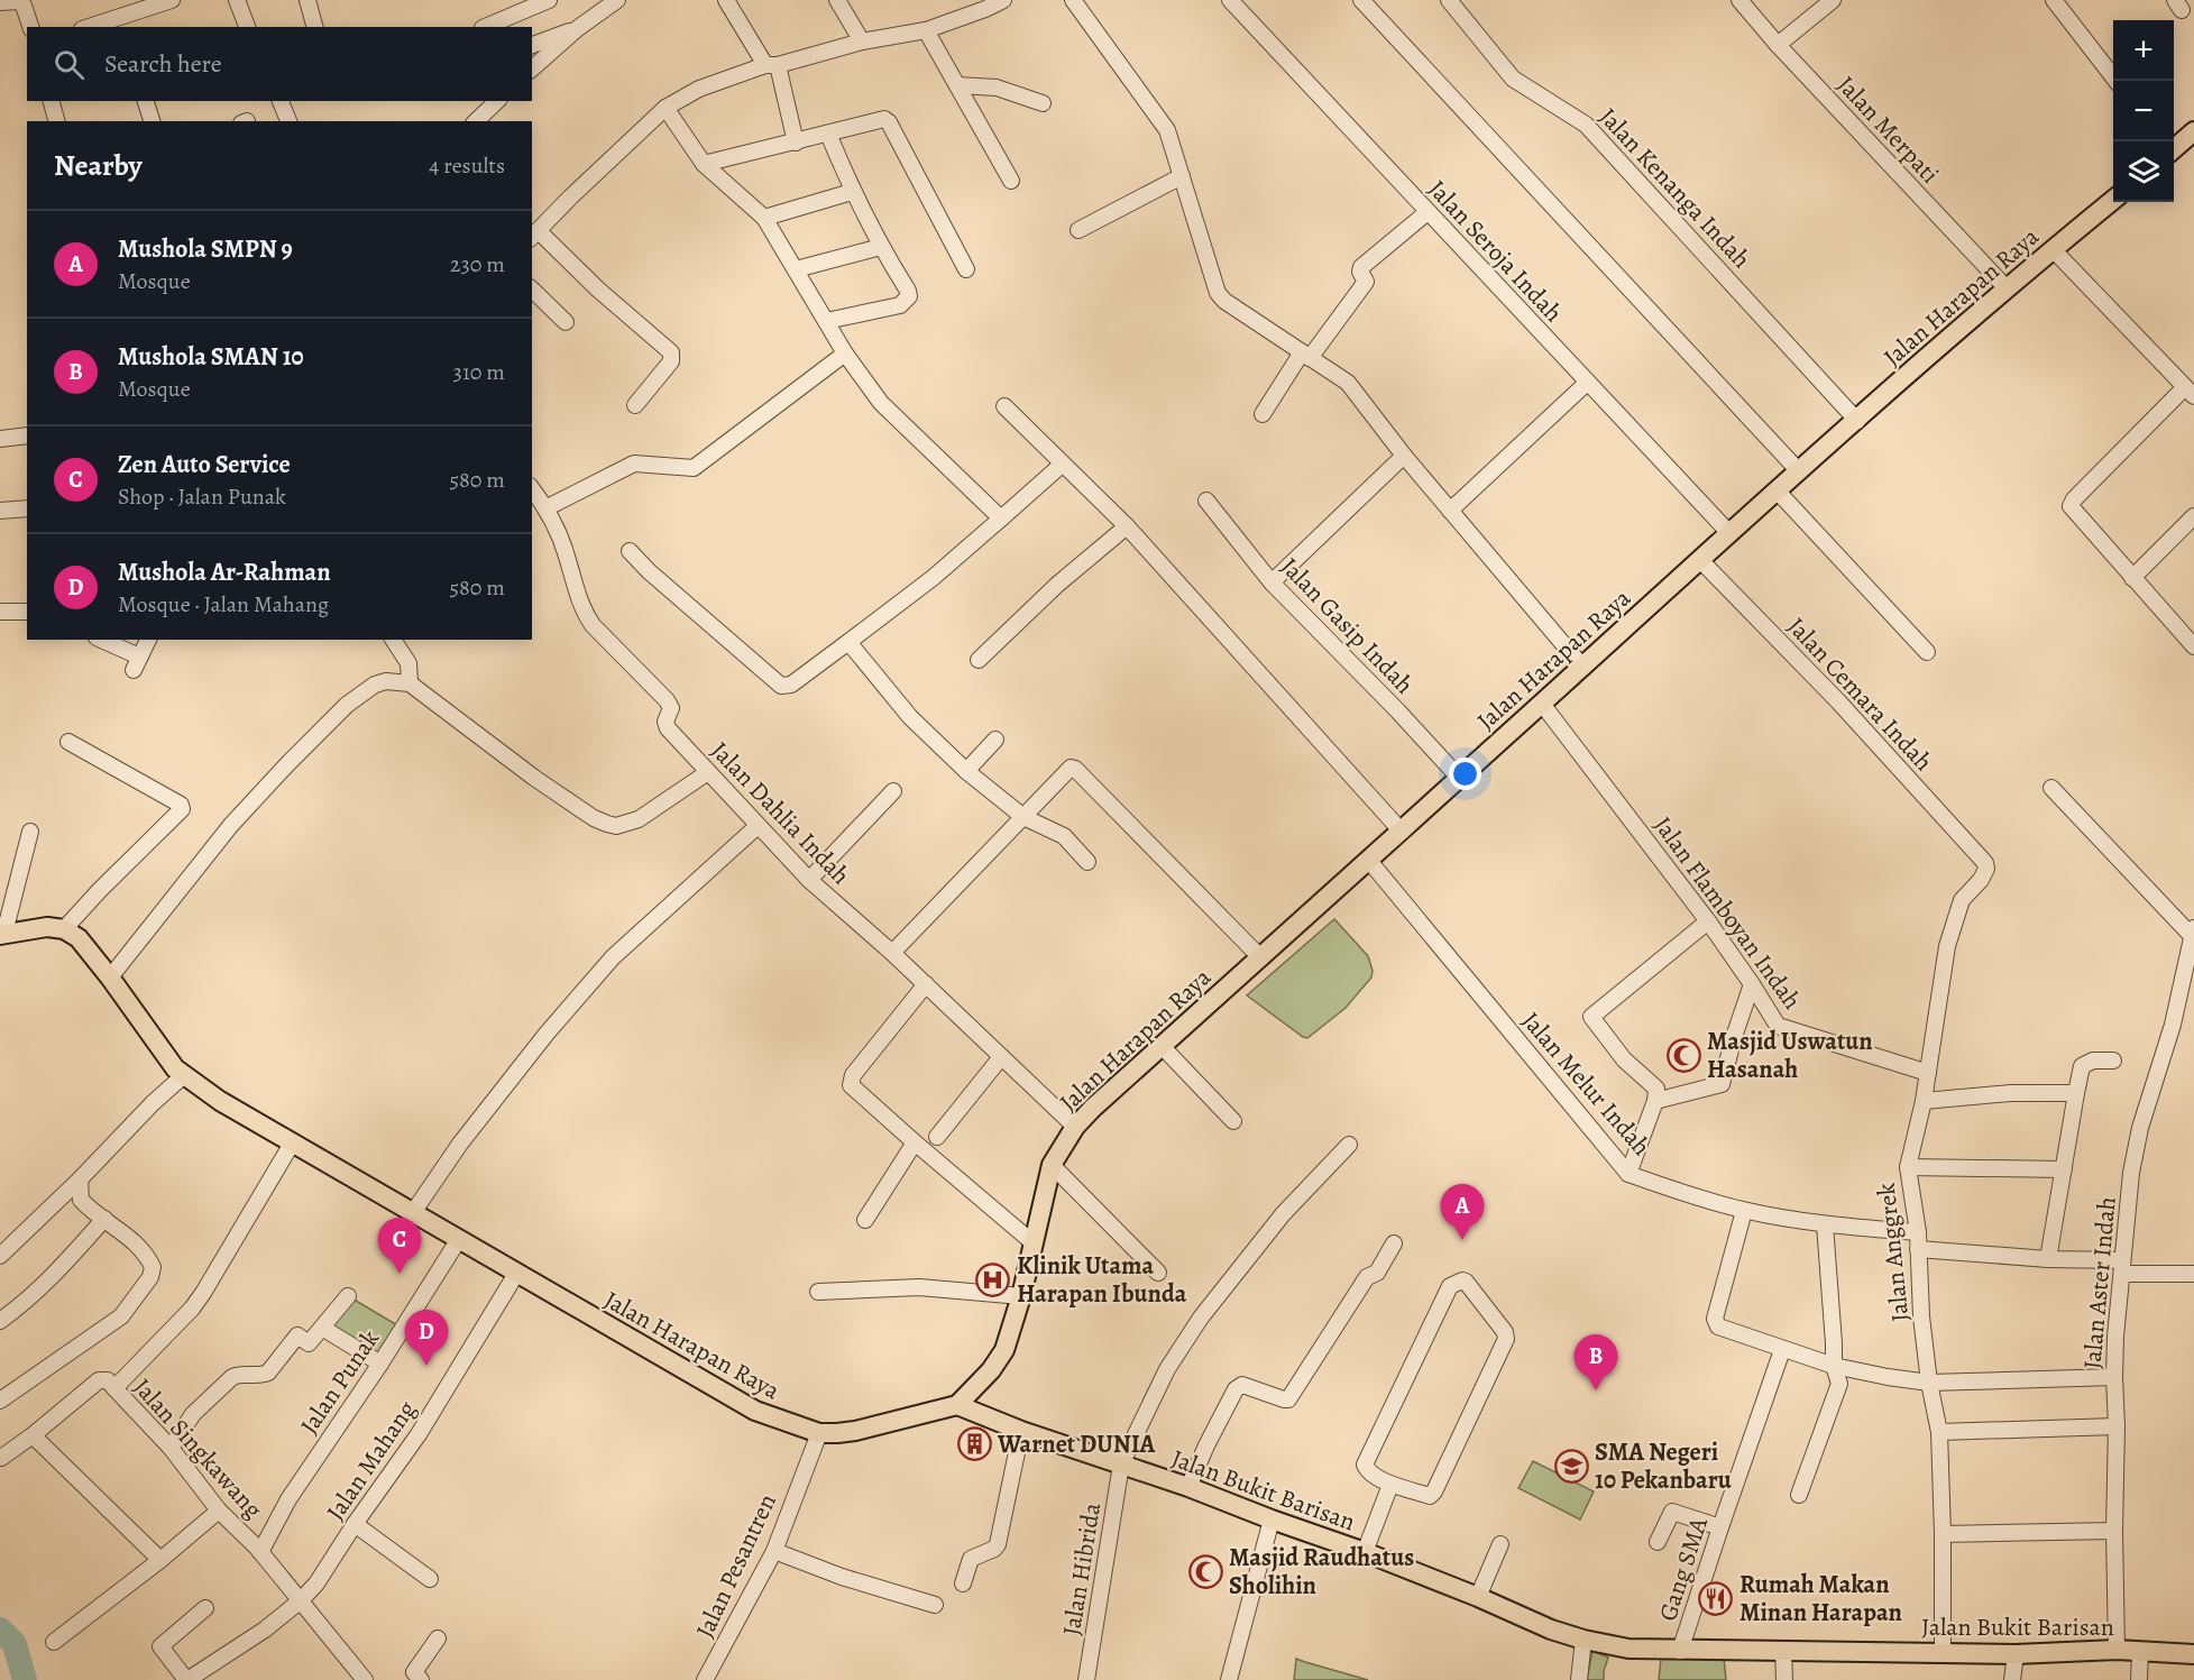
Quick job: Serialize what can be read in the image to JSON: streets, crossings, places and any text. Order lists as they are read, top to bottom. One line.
{"streets":{"main road":["Jalan Harapan Raya","Jalan Bukit Barisan"],"street":["Jalan Merpati","Jalan Kenanga Indah","Jalan Seroja Indah","Jalan Gasip Indah","Jalan Cemara Indah","Jalan Dahlia Indah","Jalan Flamboyan Indah","Jalan Melur Indah","Jalan Anggrek","Jalan Aster Indah","Jalan Punak","Jalan Singkawang","Jalan Mahang","Jalan Pesantren","Jalan Hibrida","Gang SMA"]},"crossings":[["Jalan Merpati","Jalan Harapan Raya"],["Jalan Kenanga Indah","Jalan Harapan Raya"],["Jalan Seroja Indah","Jalan Harapan Raya"],["Jalan Harapan Raya","Jalan Gasip Indah"],["Jalan Harapan Raya","Jalan Cemara Indah"],["Jalan Harapan Raya","Jalan Dahlia Indah"],["Jalan Harapan Raya","Jalan Flamboyan Indah"],["Jalan Harapan Raya","Jalan Melur Indah"],["Jalan Harapan Raya","Jalan Punak"],["Jalan Harapan Raya","Jalan Singkawang"],["Jalan Harapan Raya","Jalan Mahang"],["Jalan Harapan Raya","Jalan Bukit Barisan"],["Jalan Harapan Raya","Jalan Pesantren"],["Jalan Cemara Indah","Jalan Anggrek"],["Jalan Flamboyan Indah","Jalan Anggrek"],["Jalan Melur Indah","Jalan Anggrek"],["Jalan Anggrek","Jalan Bukit Barisan"],["Jalan Aster Indah","Jalan Bukit Barisan"],["Jalan Punak","Jalan Singkawang"],["Jalan Singkawang","Jalan Mahang"],["Jalan Bukit Barisan","Jalan Hibrida"],["Jalan Bukit Barisan","Gang SMA"]],"places":{"mosque":["Masjid Uswatun Hasanah","Masjid Raudhatus Sholihin"],"hospital":["Klinik Utama Harapan Ibunda"],"building":["Warnet DUNIA"],"school or university":["SMA Negeri 10 Pekanbaru"],"restaurant":["Rumah Makan Minan Harapan"]},"page":{"map_buttons":["+","−"],"search":"Search here","heading":["Nearby","4 results"],"list":[{"mark":"A","name":"Mushola SMPN 9","note":"Mosque","value":"230 m"},{"mark":"B","name":"Mushola SMAN 10","note":"Mosque","value":"310 m"},{"mark":"C","name":"Zen Auto Service","note":"Shop · Jalan Punak","value":"580 m"},{"mark":"D","name":"Mushola Ar-Rahman","note":"Mosque · Jalan Mahang","value":"580 m"}],"pins":["A","C","D","B"]}}
